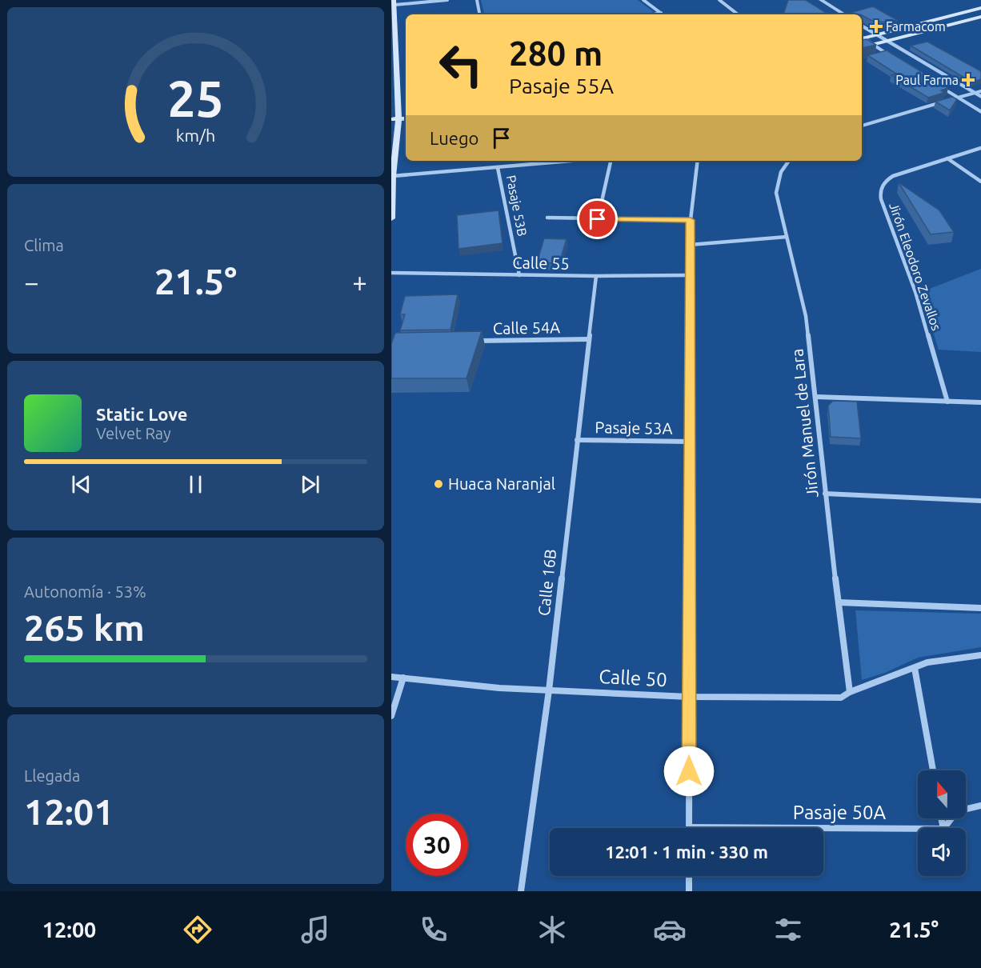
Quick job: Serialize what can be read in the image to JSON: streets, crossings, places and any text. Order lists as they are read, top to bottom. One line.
{"streets":{"street":["Pasaje 53B","Calle 55","Jirón Eleodoro Zevallos","Calle 54A","Jirón Manuel de Lara","Pasaje 53A","Calle 16B","Calle 50","Pasaje 50A"]},"crossings":[["Pasaje 53B","Calle 55"],["Calle 55","Calle 16B"],["Calle 54A","Calle 16B"],["Jirón Manuel de Lara","Calle 50"],["Pasaje 53A","Calle 16B"],["Calle 16B","Calle 50"]],"places":{"health":["Farmacom","Paul Farma"],"other":["Huaca Naranjal"]},"north":"top","page":{"turn":["280 m","Pasaje 55A"],"then":"Luego","tile":["Clima",["Autonomía · 53%","265 km"],["Llegada","12:01"]],"heat":["−","21.5°","+"],"song":["Static Love","Velvet Ray"],"limit":"30","trip":"12:01 · 1 min · 330 m","tabs":["12:00","21.5°"],"gauge":["25","km/h"]}}
